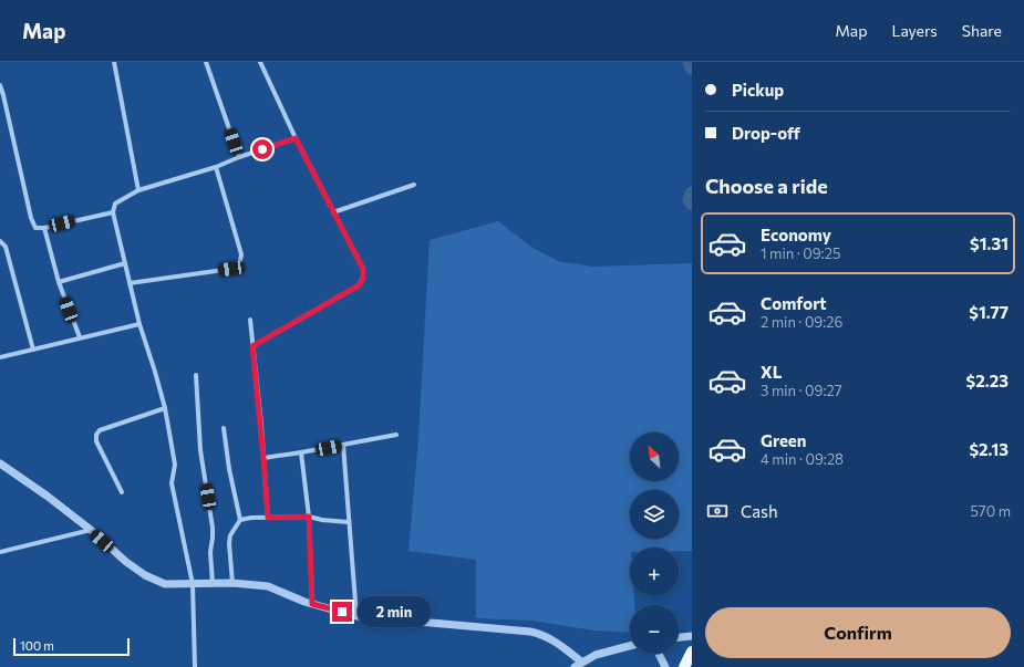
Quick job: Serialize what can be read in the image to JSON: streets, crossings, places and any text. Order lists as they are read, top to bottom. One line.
{"scale_bar":"100 m","north":"top left","page":{"header":"Map","nav":["Map","Layers","Share"],"banner":["Pickup","Drop-off"],"heading":"Choose a ride","list":[{"name":"Economy","note":"1 min · 09:25","value":"$1.31"},{"name":"Comfort","note":"2 min · 09:26","value":"$1.77"},{"name":"XL","note":"3 min · 09:27","value":"$2.23"},{"name":"Green","note":"4 min · 09:28","value":"$2.13"}],"map_buttons":["+","−"],"pay":["Cash","570 m"],"bubble":"2 min","buttons":"Confirm","scale":"100 m"}}
